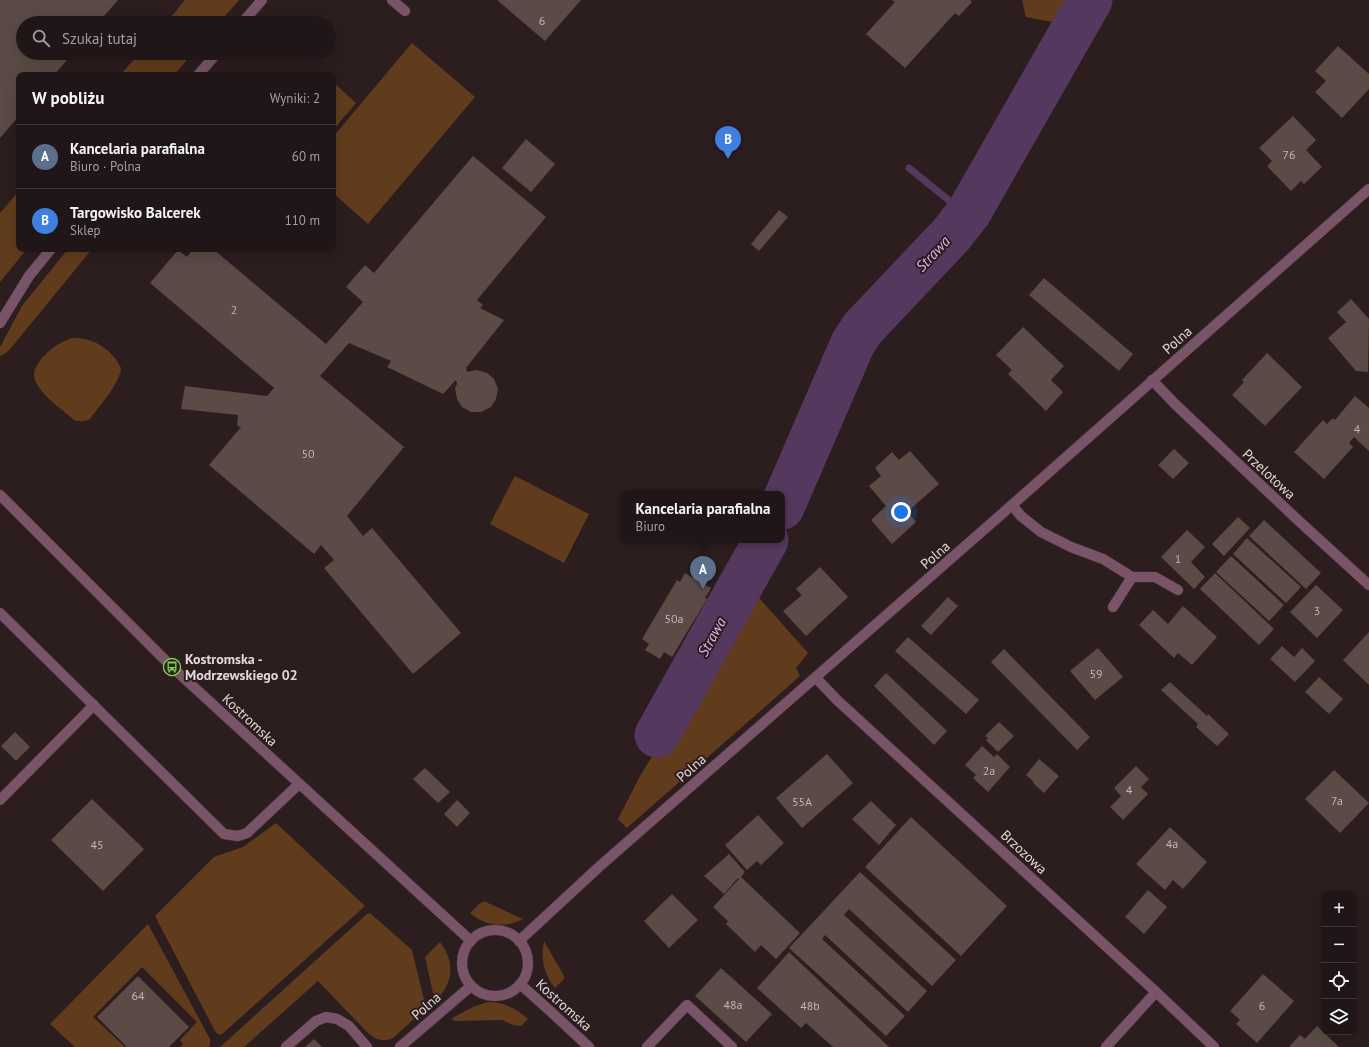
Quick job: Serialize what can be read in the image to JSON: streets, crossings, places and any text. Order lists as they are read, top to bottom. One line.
{"streets":{"street":["Polna","Przelotowa","Kostromska","Brzozowa"]},"crossings":[["Polna","Przelotowa"],["Polna","Kostromska"],["Polna","Brzozowa"]],"water":["Strawa"],"places":{"bus stop":["Kostromska - Modrzewskiego 02"]},"house_numbers":["6","76","2","4","50","1","3","50a","59","2a","4","7a","55A","4a","45","64","48a","48b","6"],"page":{"search":"Szukaj tutaj","heading":["W pobliżu","Wyniki: 2"],"list":[{"mark":"A","name":"Kancelaria parafialna","note":"Biuro · Polna","value":"60 m"},{"mark":"B","name":"Targowisko Balcerek","note":"Sklep","value":"110 m"}],"pins":["B","A"],"popup":["Kancelaria parafialna","Biuro"],"map_buttons":["+","−"]}}
